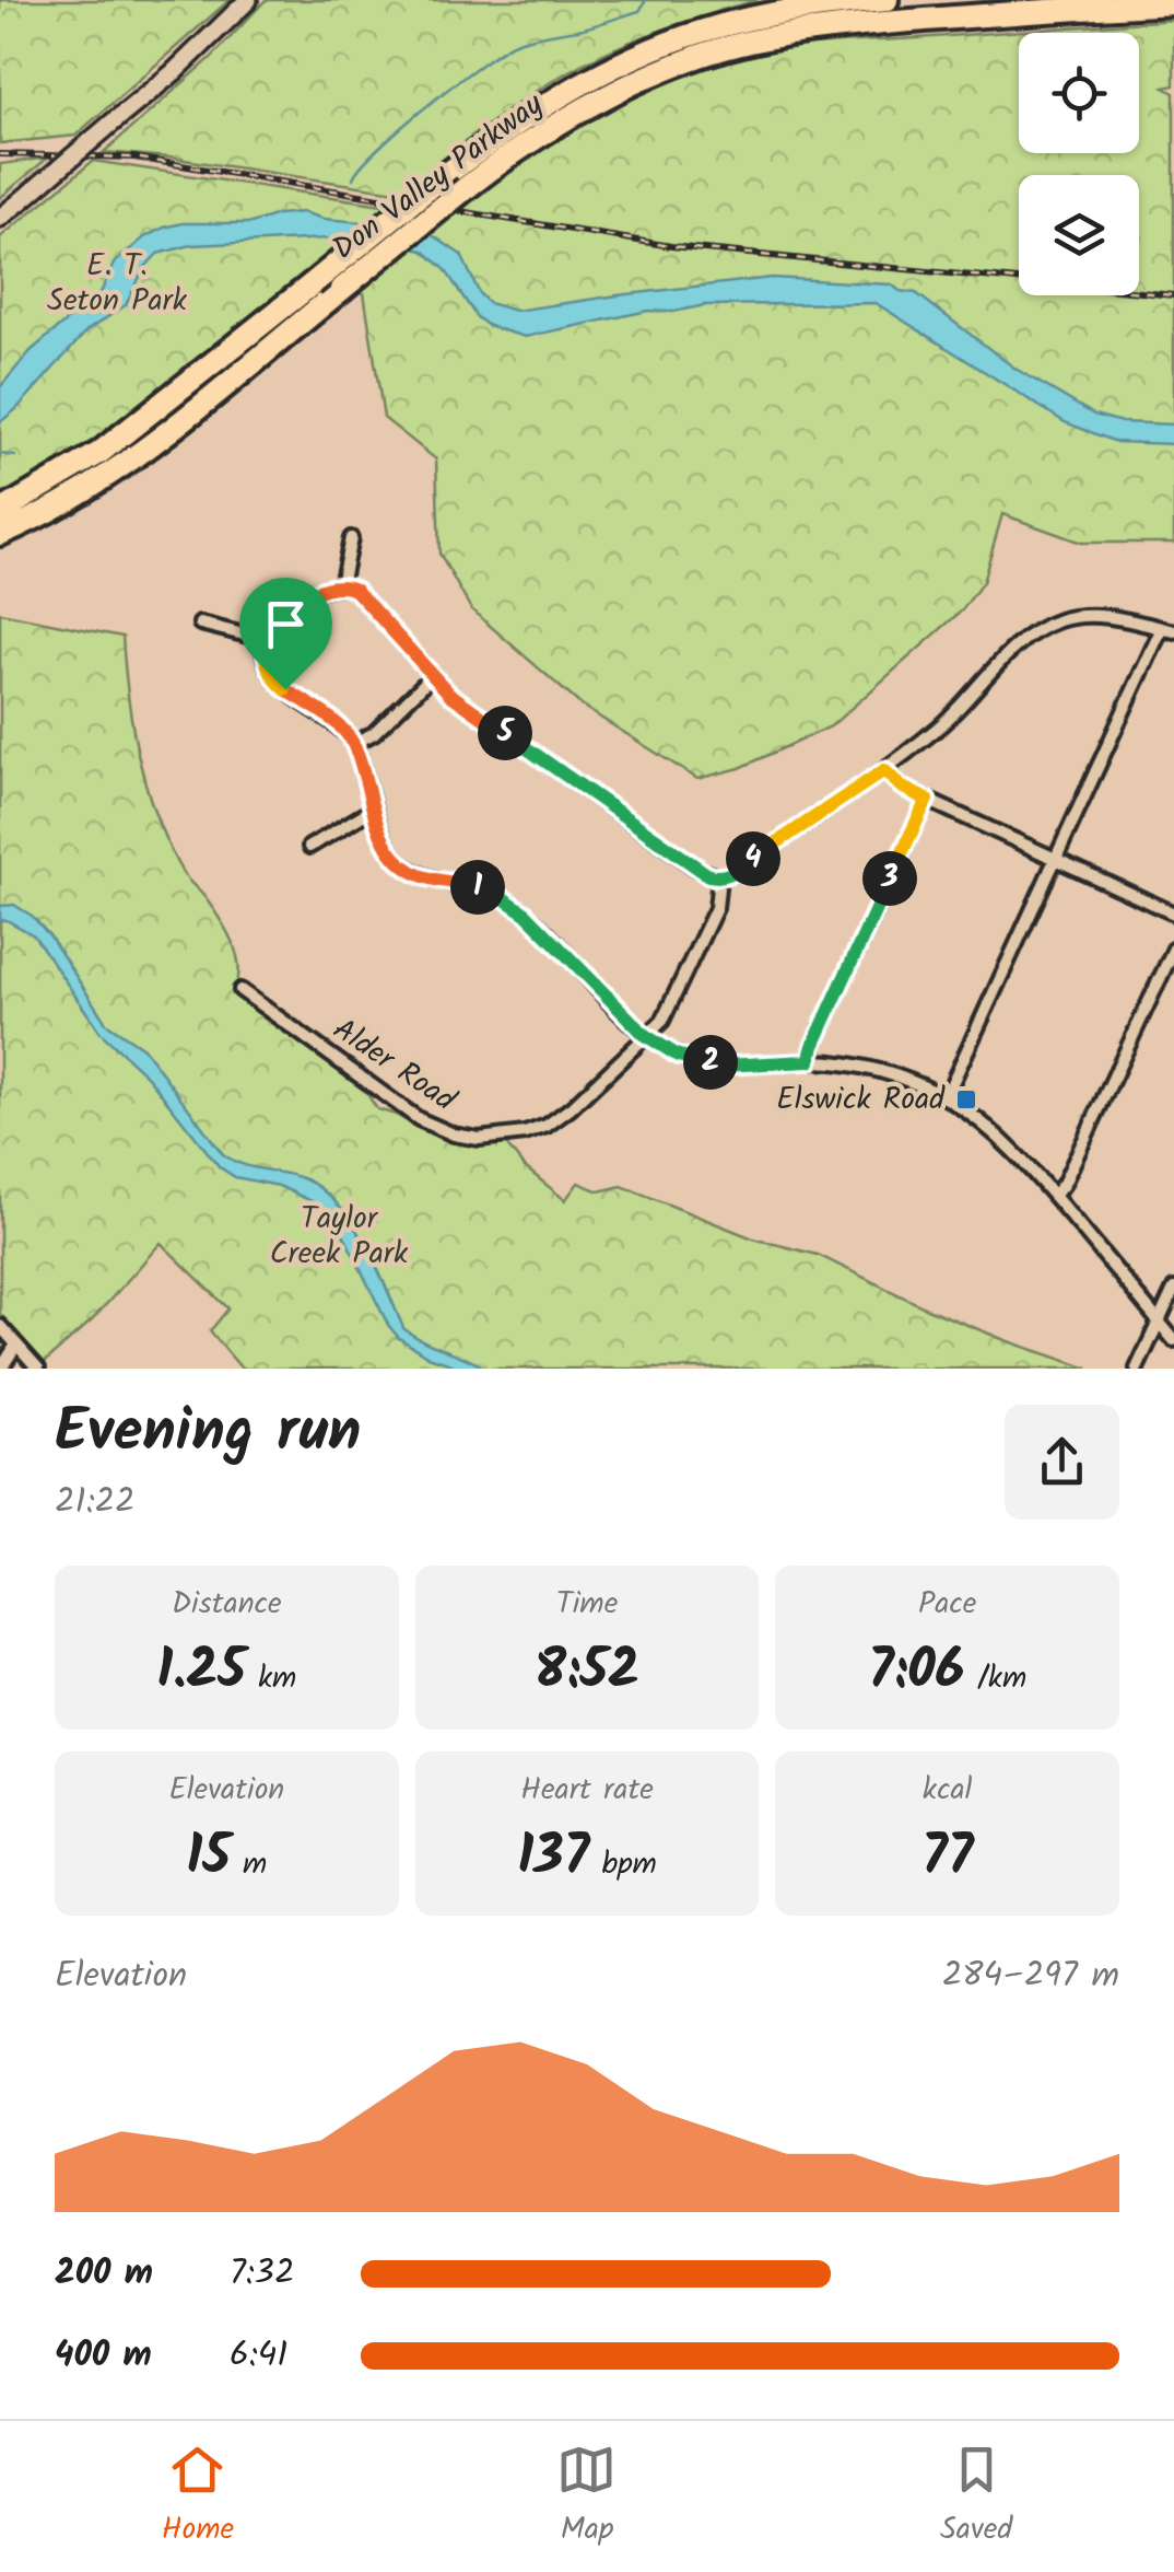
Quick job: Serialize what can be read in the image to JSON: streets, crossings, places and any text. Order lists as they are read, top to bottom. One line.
{"streets":{"highway":["Don Valley Parkway"],"street":["Alder Road"]},"parks":["E. T. Seton Park","Taylor Creek Park"],"places":{"transit":["Elswick Road"]},"page":{"pins":["5","4","3","1","2"],"heading":["Evening run","21:22"],"stats":[["Distance","1.25 km"],["Time","8:52"],["Pace","7:06 /km"],["Elevation","15 m"],["Heart rate","137 bpm"],["kcal","77"]],"chart":["Elevation","284–297 m"],"list":[{"name":"200 m","note":"7:32"},{"name":"400 m","note":"6:41"}],"tabs":["Home","Map","Saved"]}}
